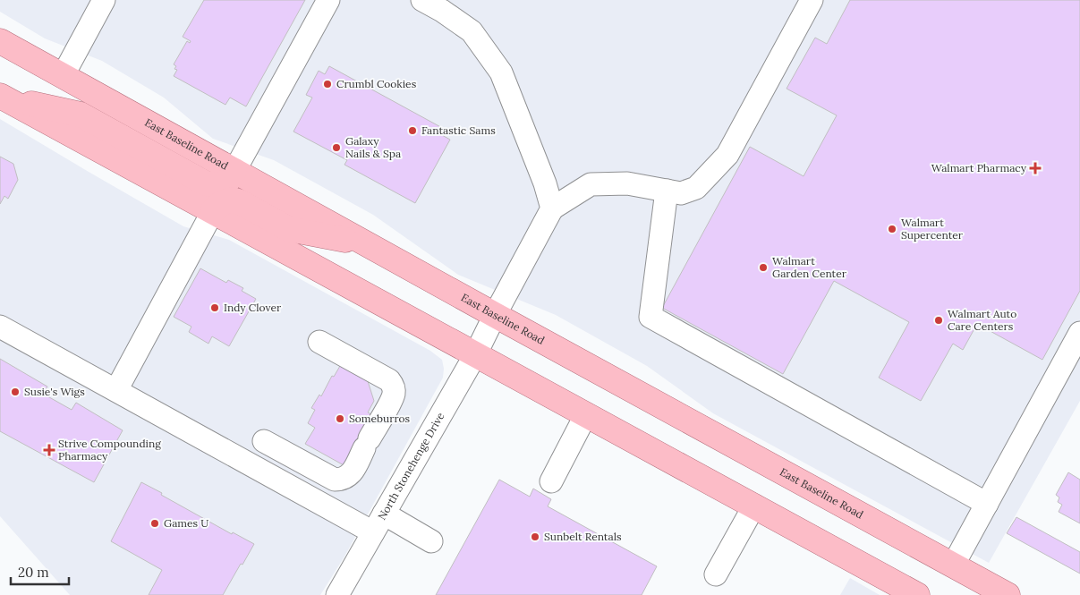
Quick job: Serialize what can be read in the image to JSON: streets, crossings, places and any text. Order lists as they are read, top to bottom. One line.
{"streets":{"main road":["East Baseline Road"],"street":["North Stonehenge Drive"]},"crossings":[["East Baseline Road","North Stonehenge Drive"]],"places":{"other":["Crumbl Cookies","Fantastic Sams","Galaxy Nails & Spa","Walmart Supercenter","Walmart Garden Center","Indy Clover","Walmart Auto Care Centers","Susie's Wigs","Someburros","Games U","Sunbelt Rentals"],"health":["Walmart Pharmacy","Strive Compounding Pharmacy"]},"scale_bar":"20 m"}
